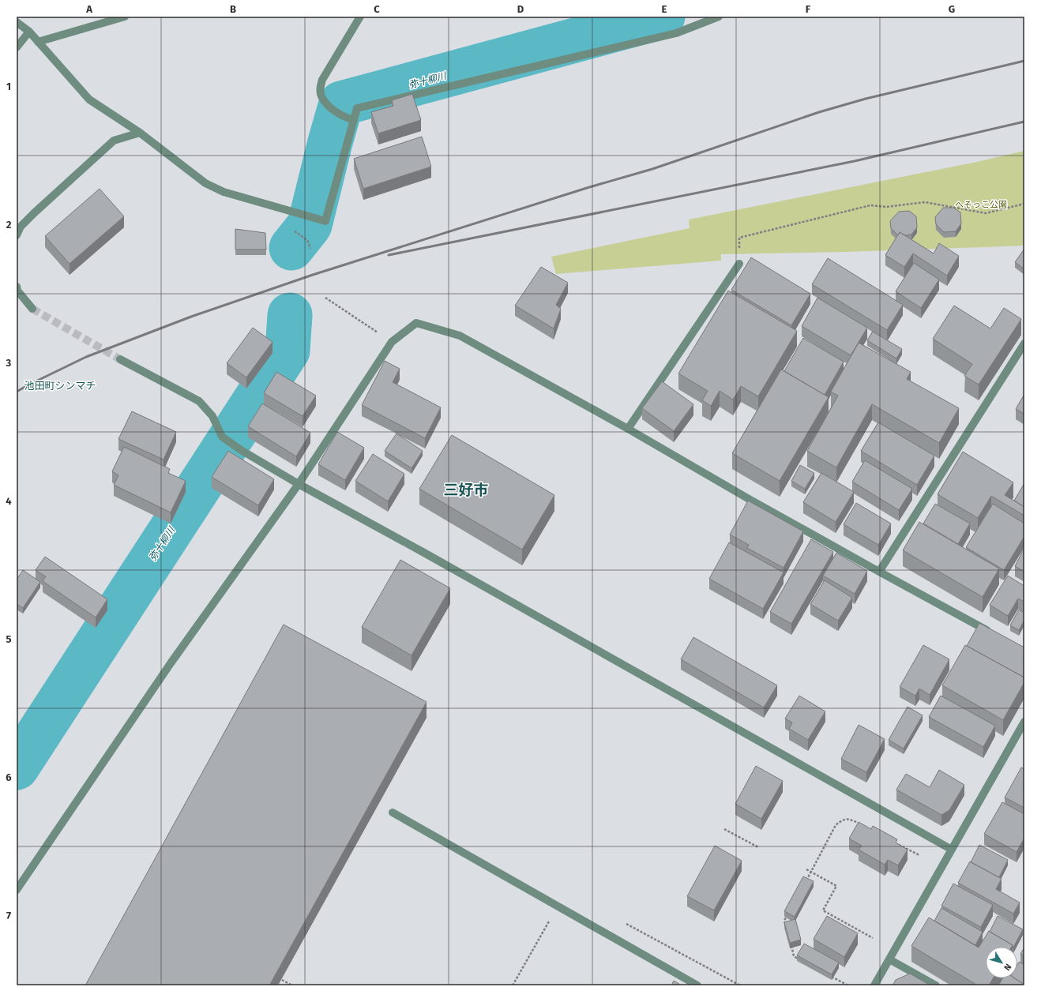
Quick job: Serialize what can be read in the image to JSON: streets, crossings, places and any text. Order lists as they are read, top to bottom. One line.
{"districts":["池田町シンマチ","三好市"],"water":["弥十柳川"],"parks":["へそっこ公園"],"north":"bottom right","grid":{"columns":["A","B","C","D","E","F","G"],"rows":["1","2","3","4","5","6","7"]}}
